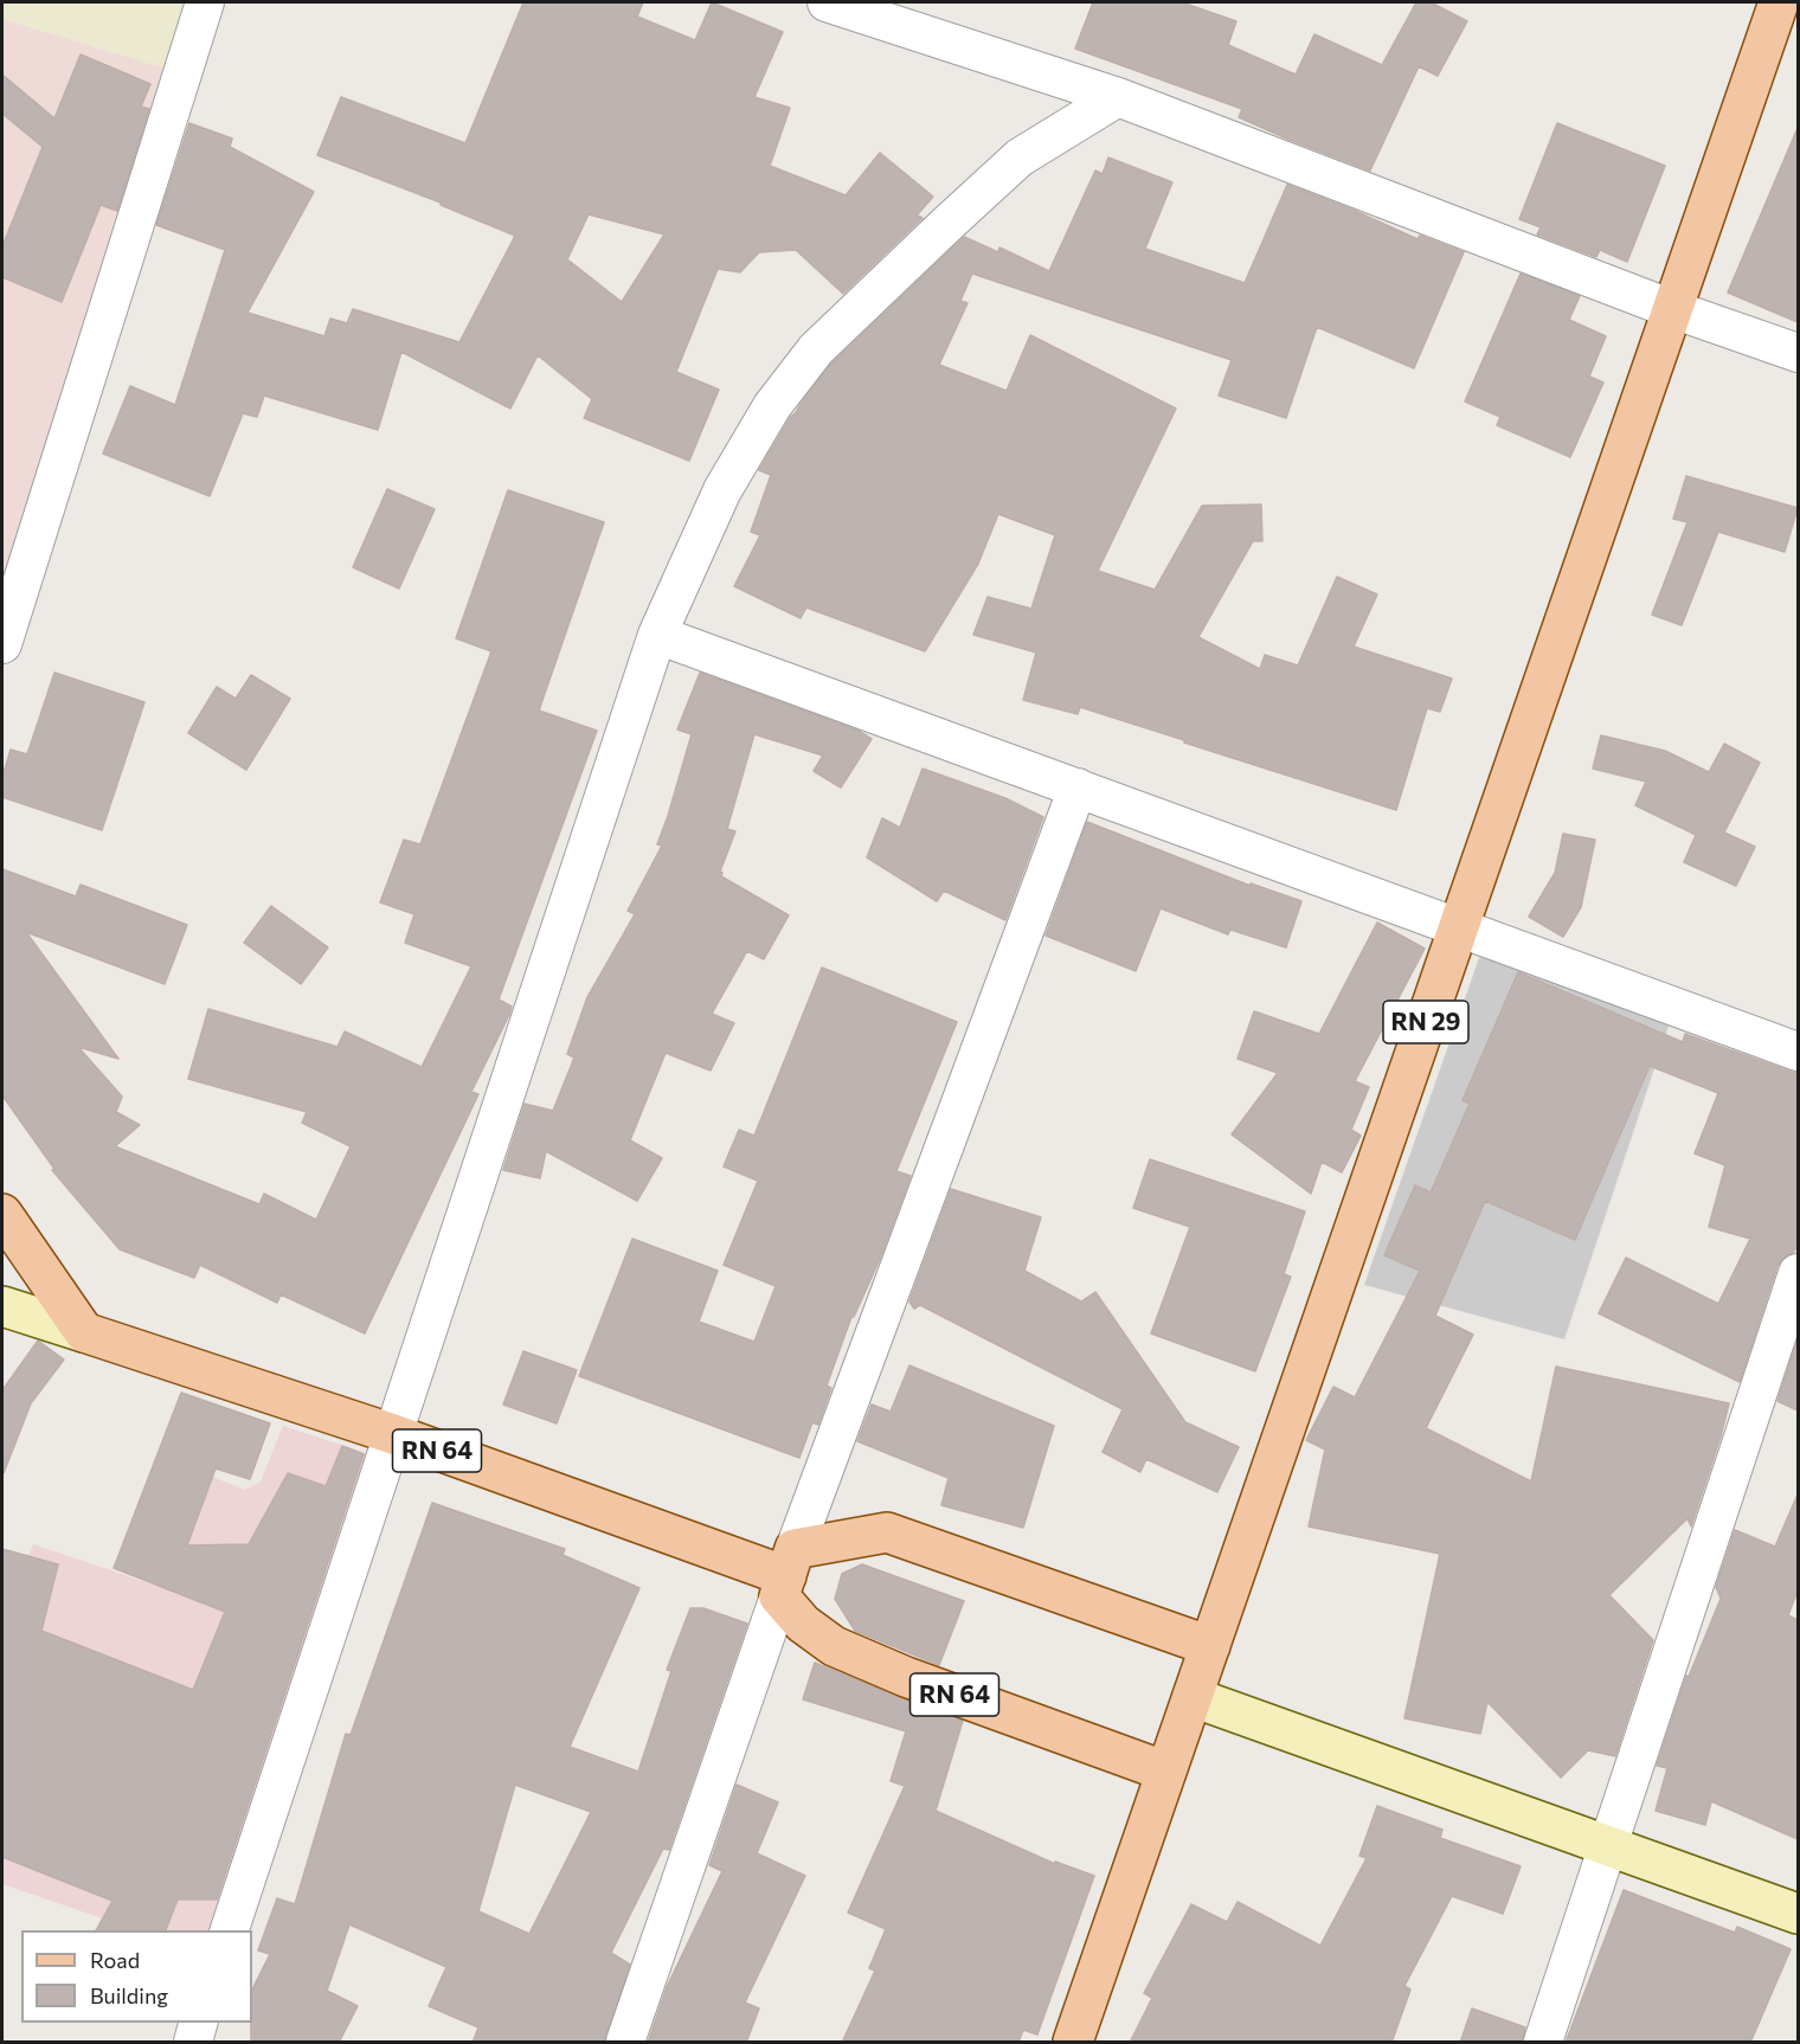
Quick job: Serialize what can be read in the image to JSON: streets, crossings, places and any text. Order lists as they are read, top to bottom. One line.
{"streets":{"main road":["RN 29","RN 64"]},"crossings":[["RN 29","RN 64"]],"legend":["Road","Building"]}
